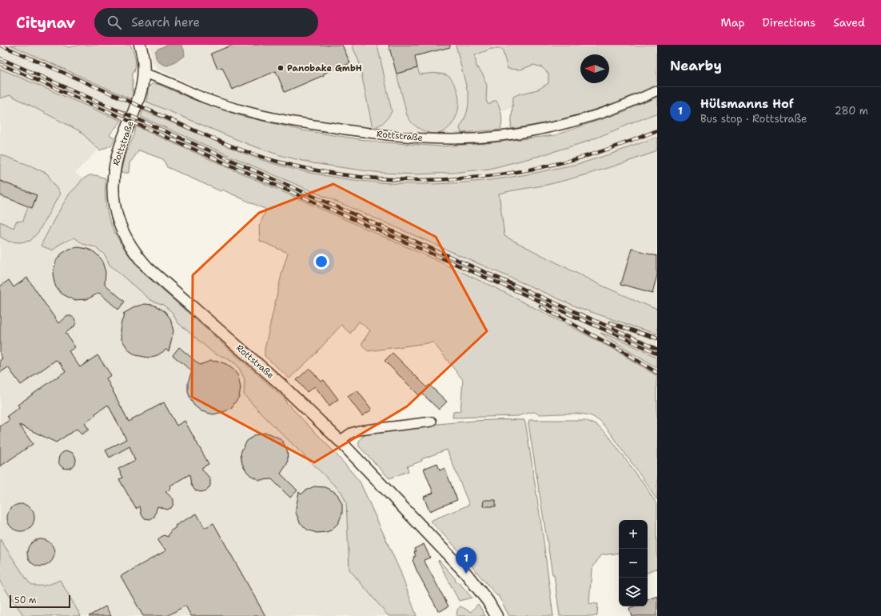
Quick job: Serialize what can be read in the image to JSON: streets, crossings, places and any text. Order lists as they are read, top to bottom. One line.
{"streets":{"street":["Rottstraße"]},"places":["Panobake GmbH"],"scale_bar":"50 m","north":"left","page":{"header":"Citynav","search":"Search here","nav":["Map","Directions","Saved"],"heading":"Nearby","list":[{"mark":"1","name":"Hülsmanns Hof","note":"Bus stop · Rottstraße","value":"280 m"}],"map_buttons":["+","−"],"pins":"1","scale":"50 m"}}
